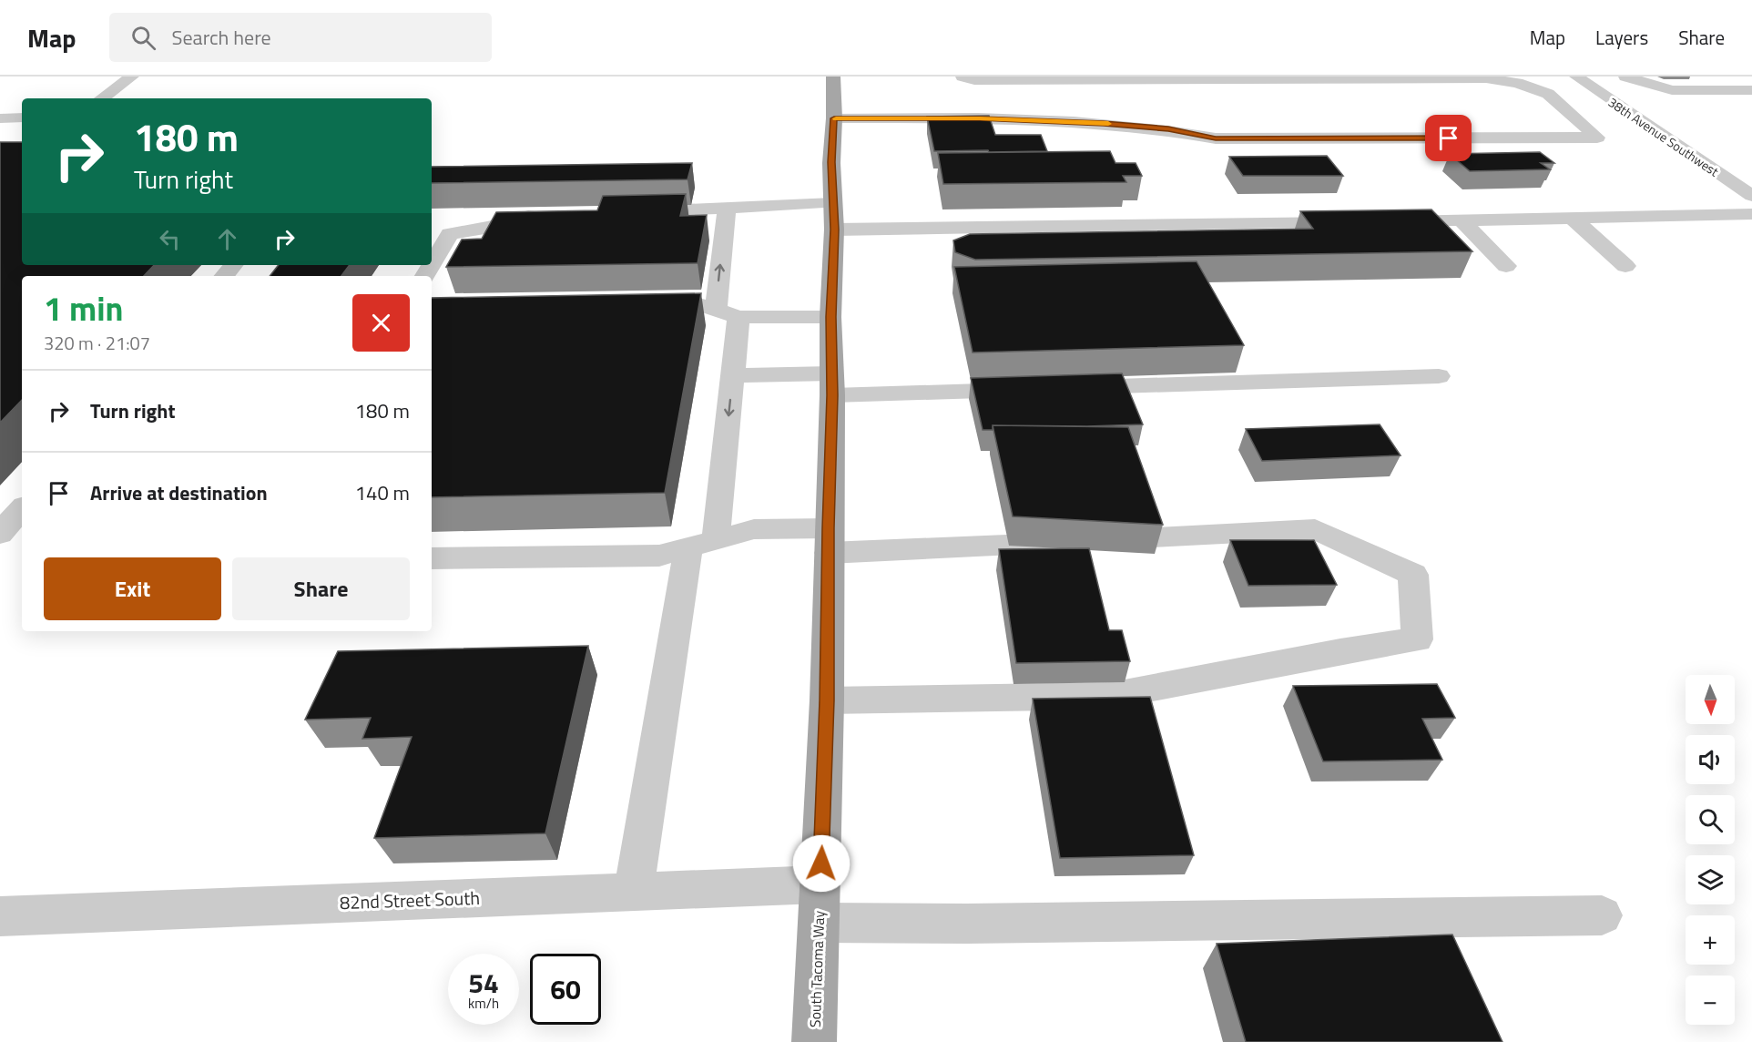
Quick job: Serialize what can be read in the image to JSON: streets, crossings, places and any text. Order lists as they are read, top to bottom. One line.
{"streets":{"main road":["South Tacoma Way"],"street":["38th Avenue Southwest","82nd Street South"]},"crossings":[["82nd Street South","South Tacoma Way"]],"north":"bottom","page":{"header":"Map","search":"Search here","nav":["Map","Layers","Share"],"turn":["180 m","Turn right"],"heading":["1 min","320 m · 21:07"],"list":[{"name":"Turn right","value":"180 m"},{"name":"Arrive at destination","value":"140 m"}],"buttons":["Exit","Share"],"map_buttons":["+","−"],"speed":"54 km/h","limit":"60"}}
